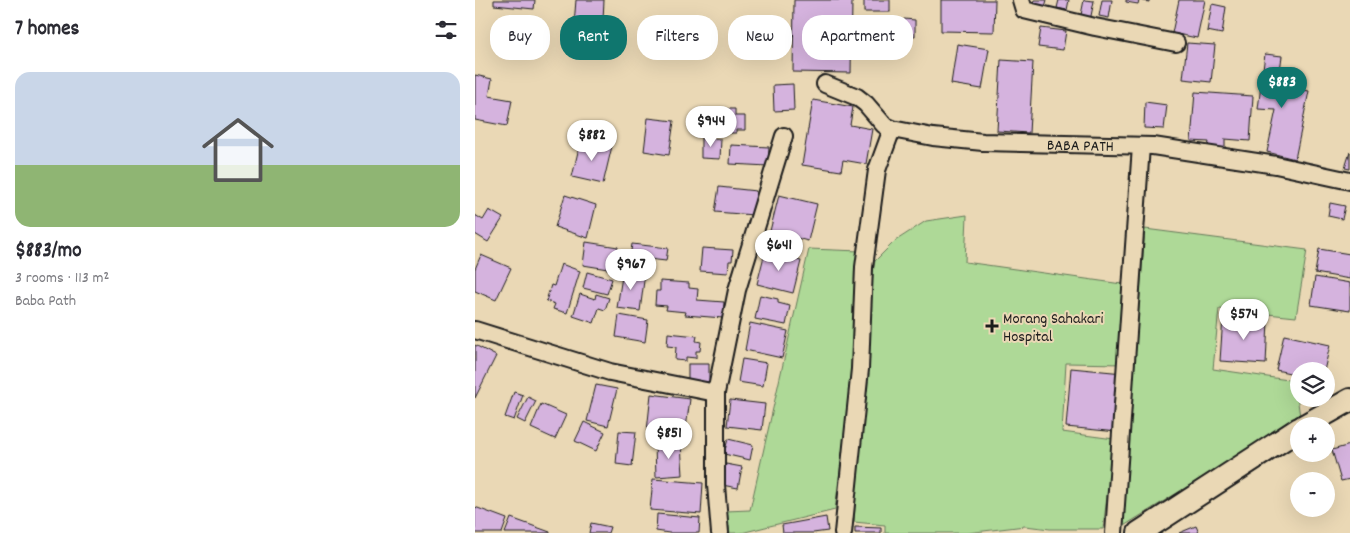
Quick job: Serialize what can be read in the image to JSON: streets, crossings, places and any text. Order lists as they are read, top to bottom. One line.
{"streets":{"street":["BABA PATH"]},"places":{"health":["Morang Sahakari Hospital"]},"page":{"heading":"7 homes","chip":["Buy","Rent","Filters","New","Apartment"],"list":[{"name":"$883/mo","note":"3 rooms · 113 m² · Baba Path"}],"price":["$883","$944","$882","$641","$967","$574","$851"],"map_buttons":["+","−"]}}
